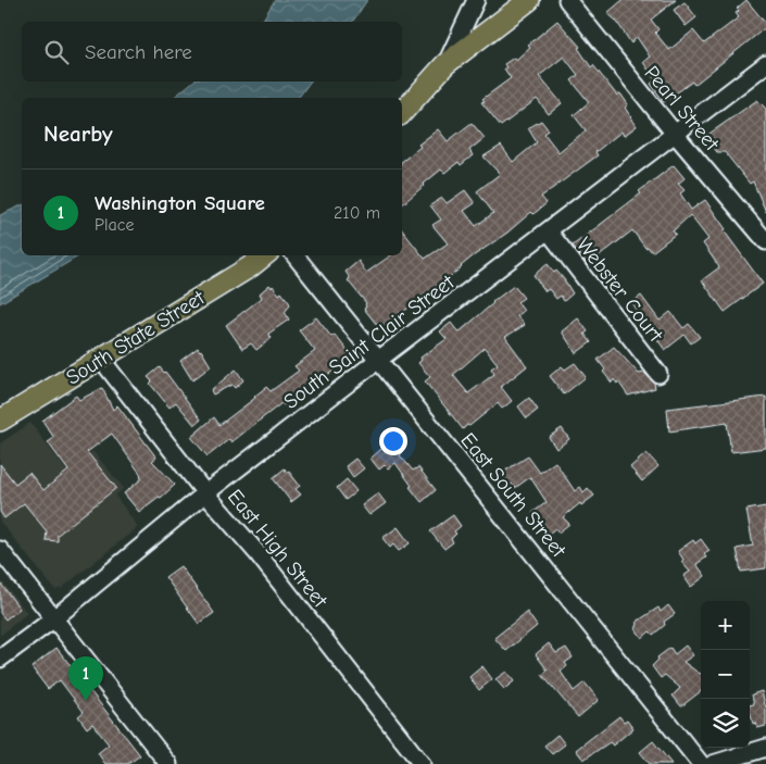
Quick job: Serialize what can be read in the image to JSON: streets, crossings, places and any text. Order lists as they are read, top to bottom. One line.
{"streets":{"main road":["South State Street"],"street":["Pearl Street","Webster Court","South Saint Clair Street","East South Street","East High Street"]},"crossings":[["Pearl Street","South Saint Clair Street"],["Webster Court","South Saint Clair Street"],["South State Street","East High Street"],["South Saint Clair Street","East South Street"],["South Saint Clair Street","East High Street"]],"page":{"search":"Search here","heading":"Nearby","list":[{"mark":"1","name":"Washington Square","note":"Place","value":"210 m"}],"map_buttons":["+","−"],"pins":"1"}}
